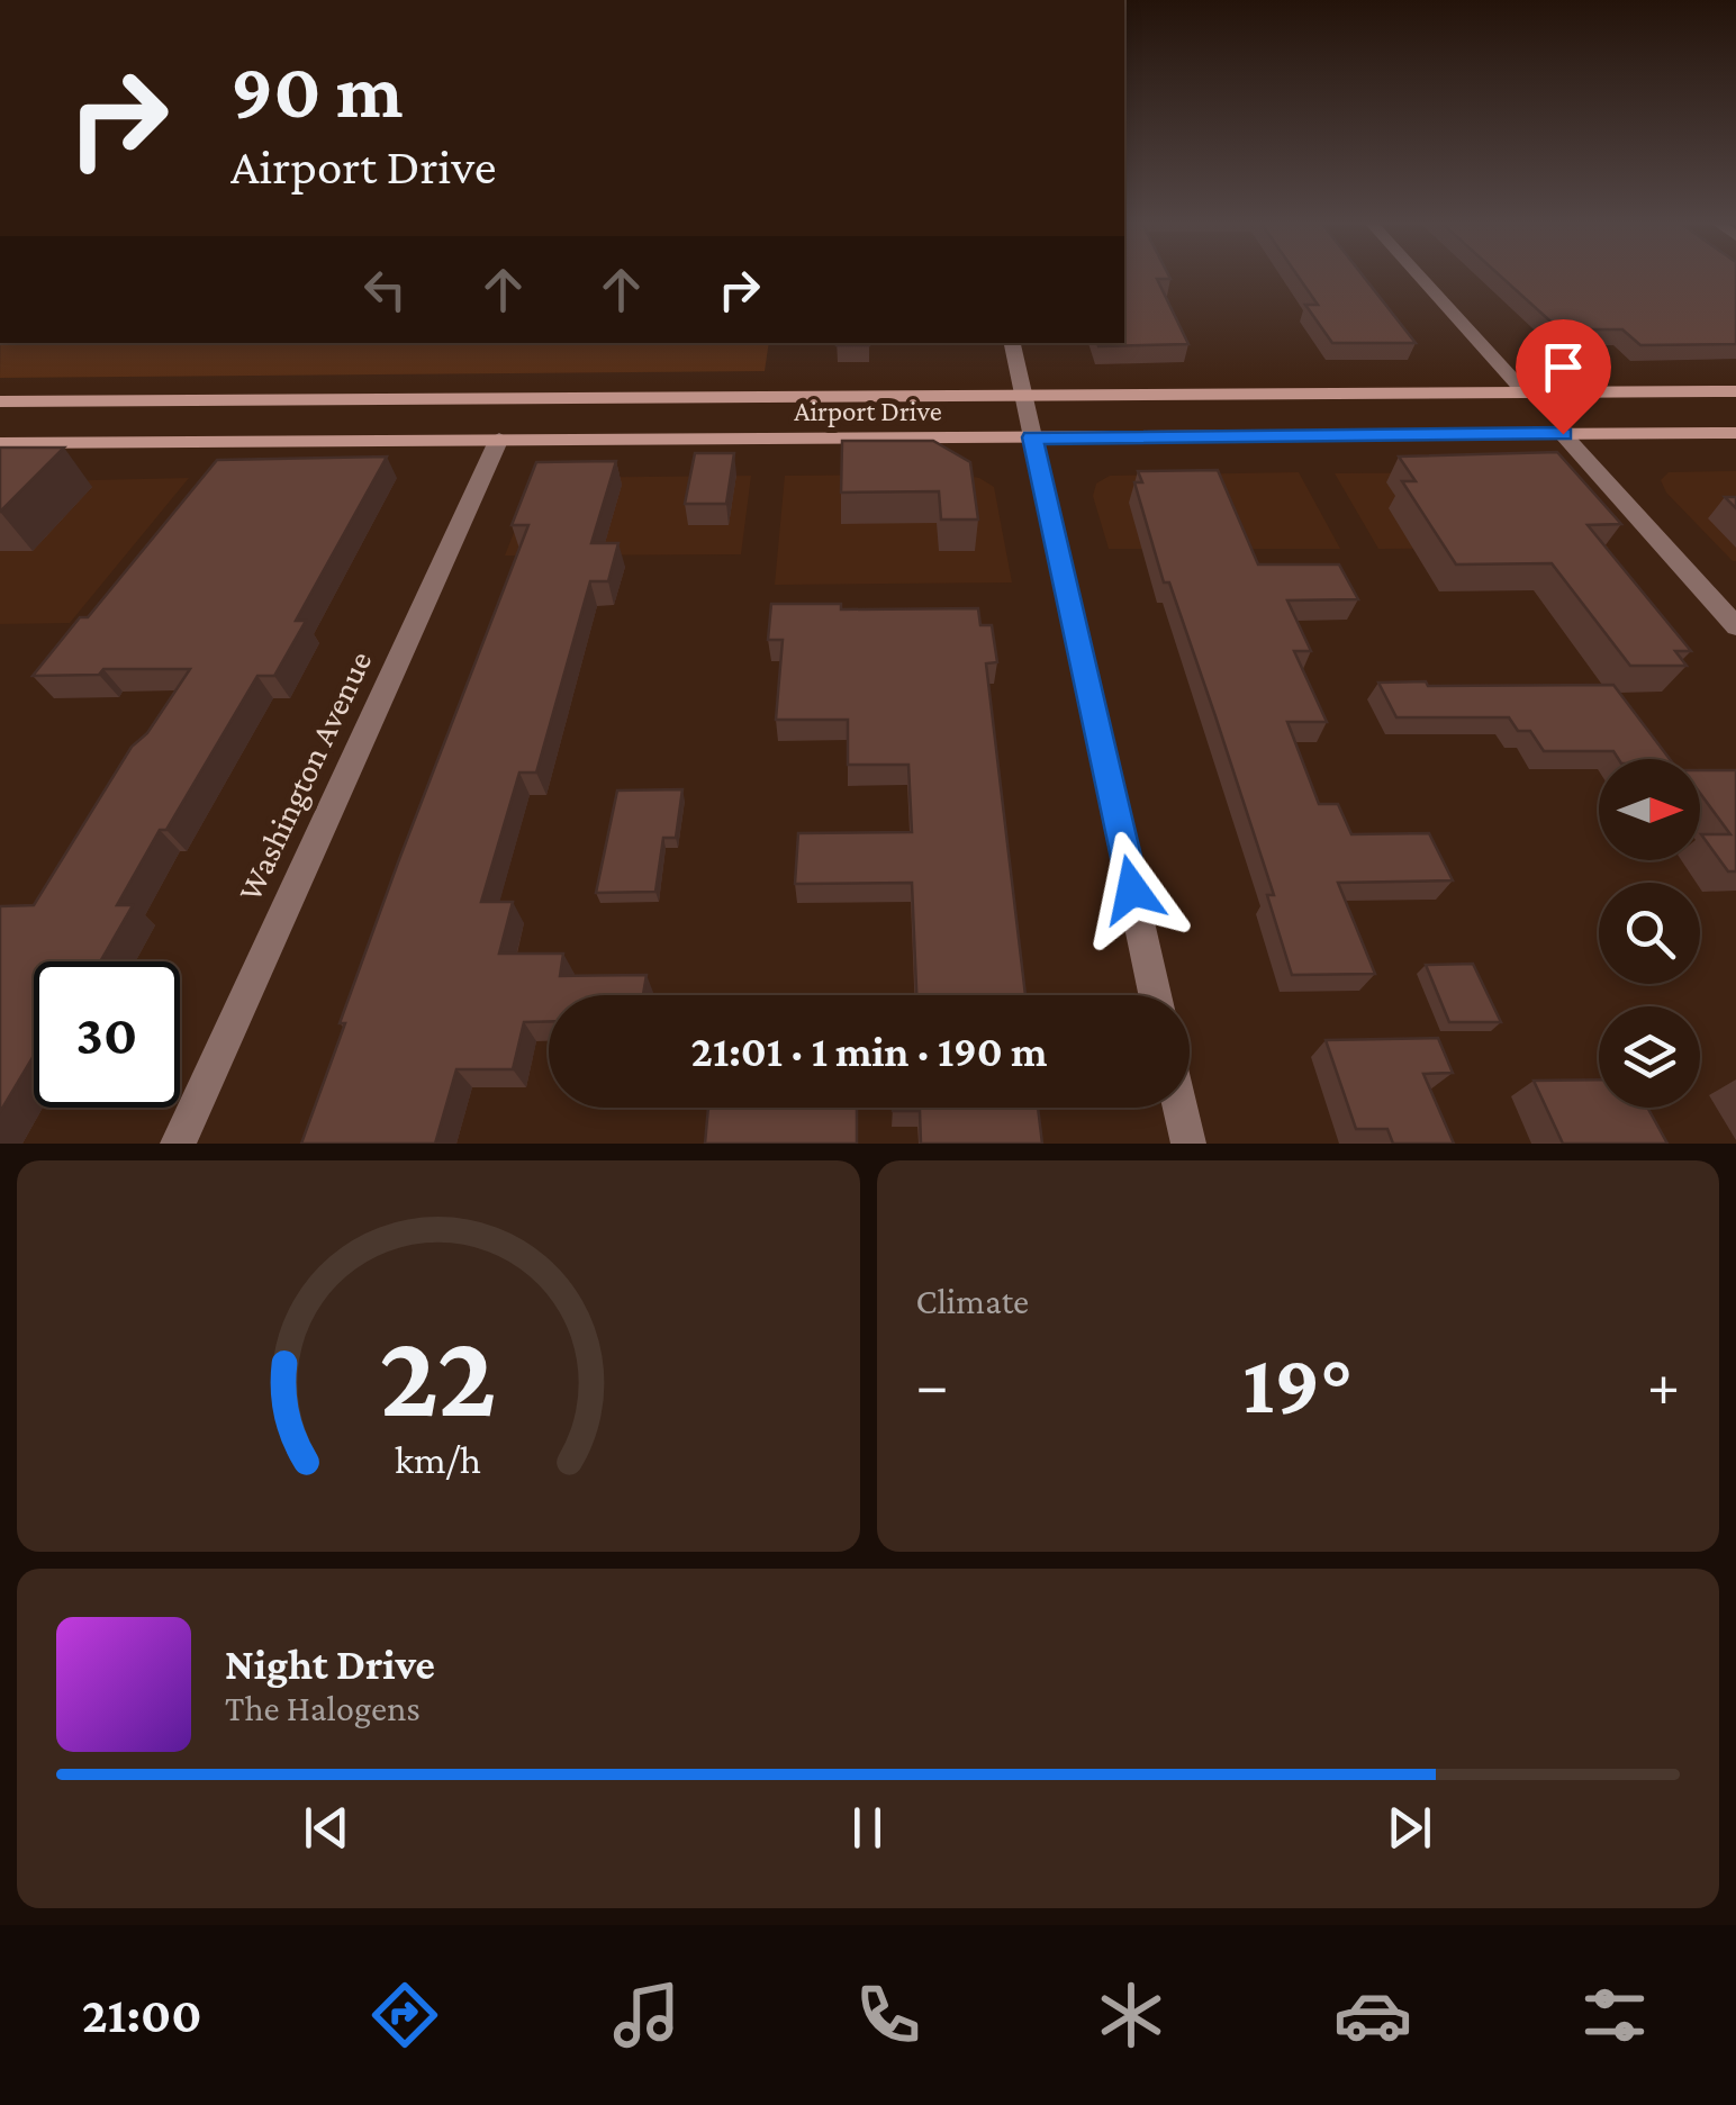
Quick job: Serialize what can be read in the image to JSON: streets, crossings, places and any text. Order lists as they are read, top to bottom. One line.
{"streets":{"main road":["Airport Drive"],"street":["Washington Avenue"]},"crossings":[["Airport Drive","Washington Avenue"]],"north":"right","page":{"turn":["90 m","Airport Drive"],"limit":"30","trip":"21:01 · 1 min · 190 m","tile":"Climate","heat":["−","19°","+"],"song":["Night Drive","The Halogens"],"tabs":"21:00","gauge":["22","km/h"]}}
